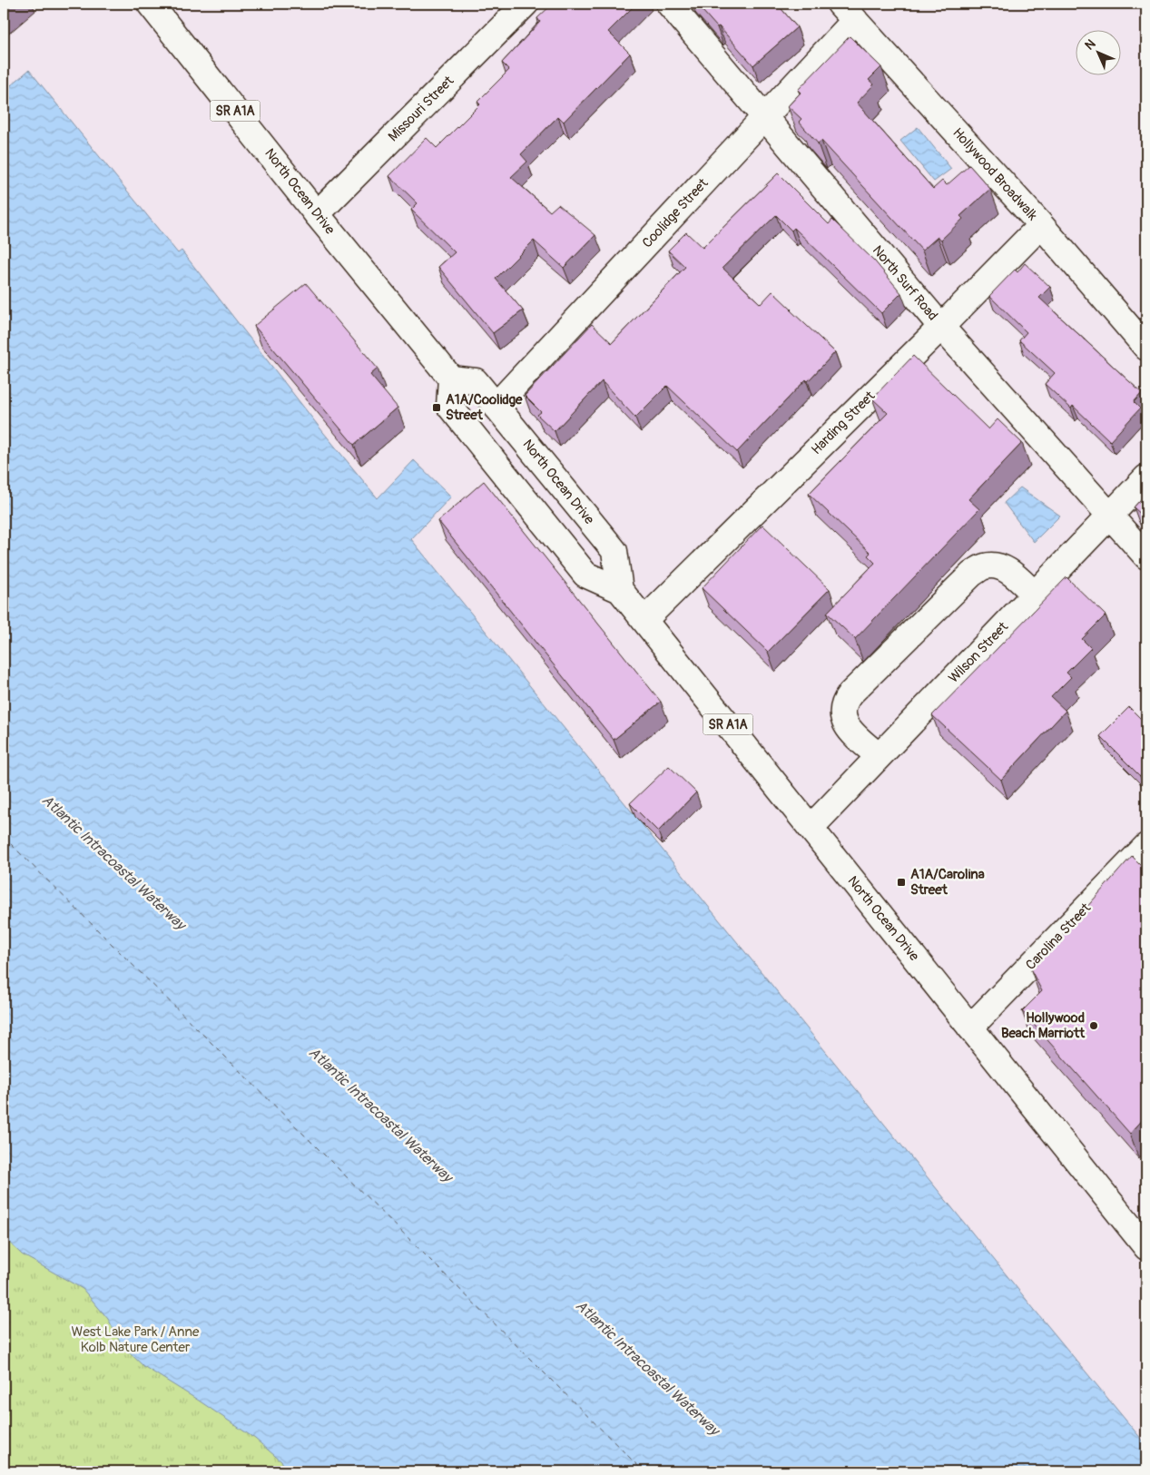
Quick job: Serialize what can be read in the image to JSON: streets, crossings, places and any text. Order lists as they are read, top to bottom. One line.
{"streets":{"street":["Missouri Street","SR A1A","Hollywood Broadwalk","North Ocean Drive","Coolidge Street","North Surf Road","Harding Street","Wilson Street","Carolina Street"]},"crossings":[["Missouri Street","North Ocean Drive"],["Hollywood Broadwalk","Coolidge Street"],["Hollywood Broadwalk","Harding Street"],["North Ocean Drive","Coolidge Street"],["North Ocean Drive","Harding Street"],["North Ocean Drive","Wilson Street"],["North Ocean Drive","Carolina Street"],["Coolidge Street","North Surf Road"],["North Surf Road","Harding Street"],["North Surf Road","Wilson Street"]],"water":["Atlantic Intracoastal Waterway"],"parks":["West Lake Park / Anne Kolb Nature Center"],"places":{"transit":["A1A/Coolidge Street","A1A/Carolina Street"],"other":["Hollywood Beach Marriott"]},"north":"top left"}
